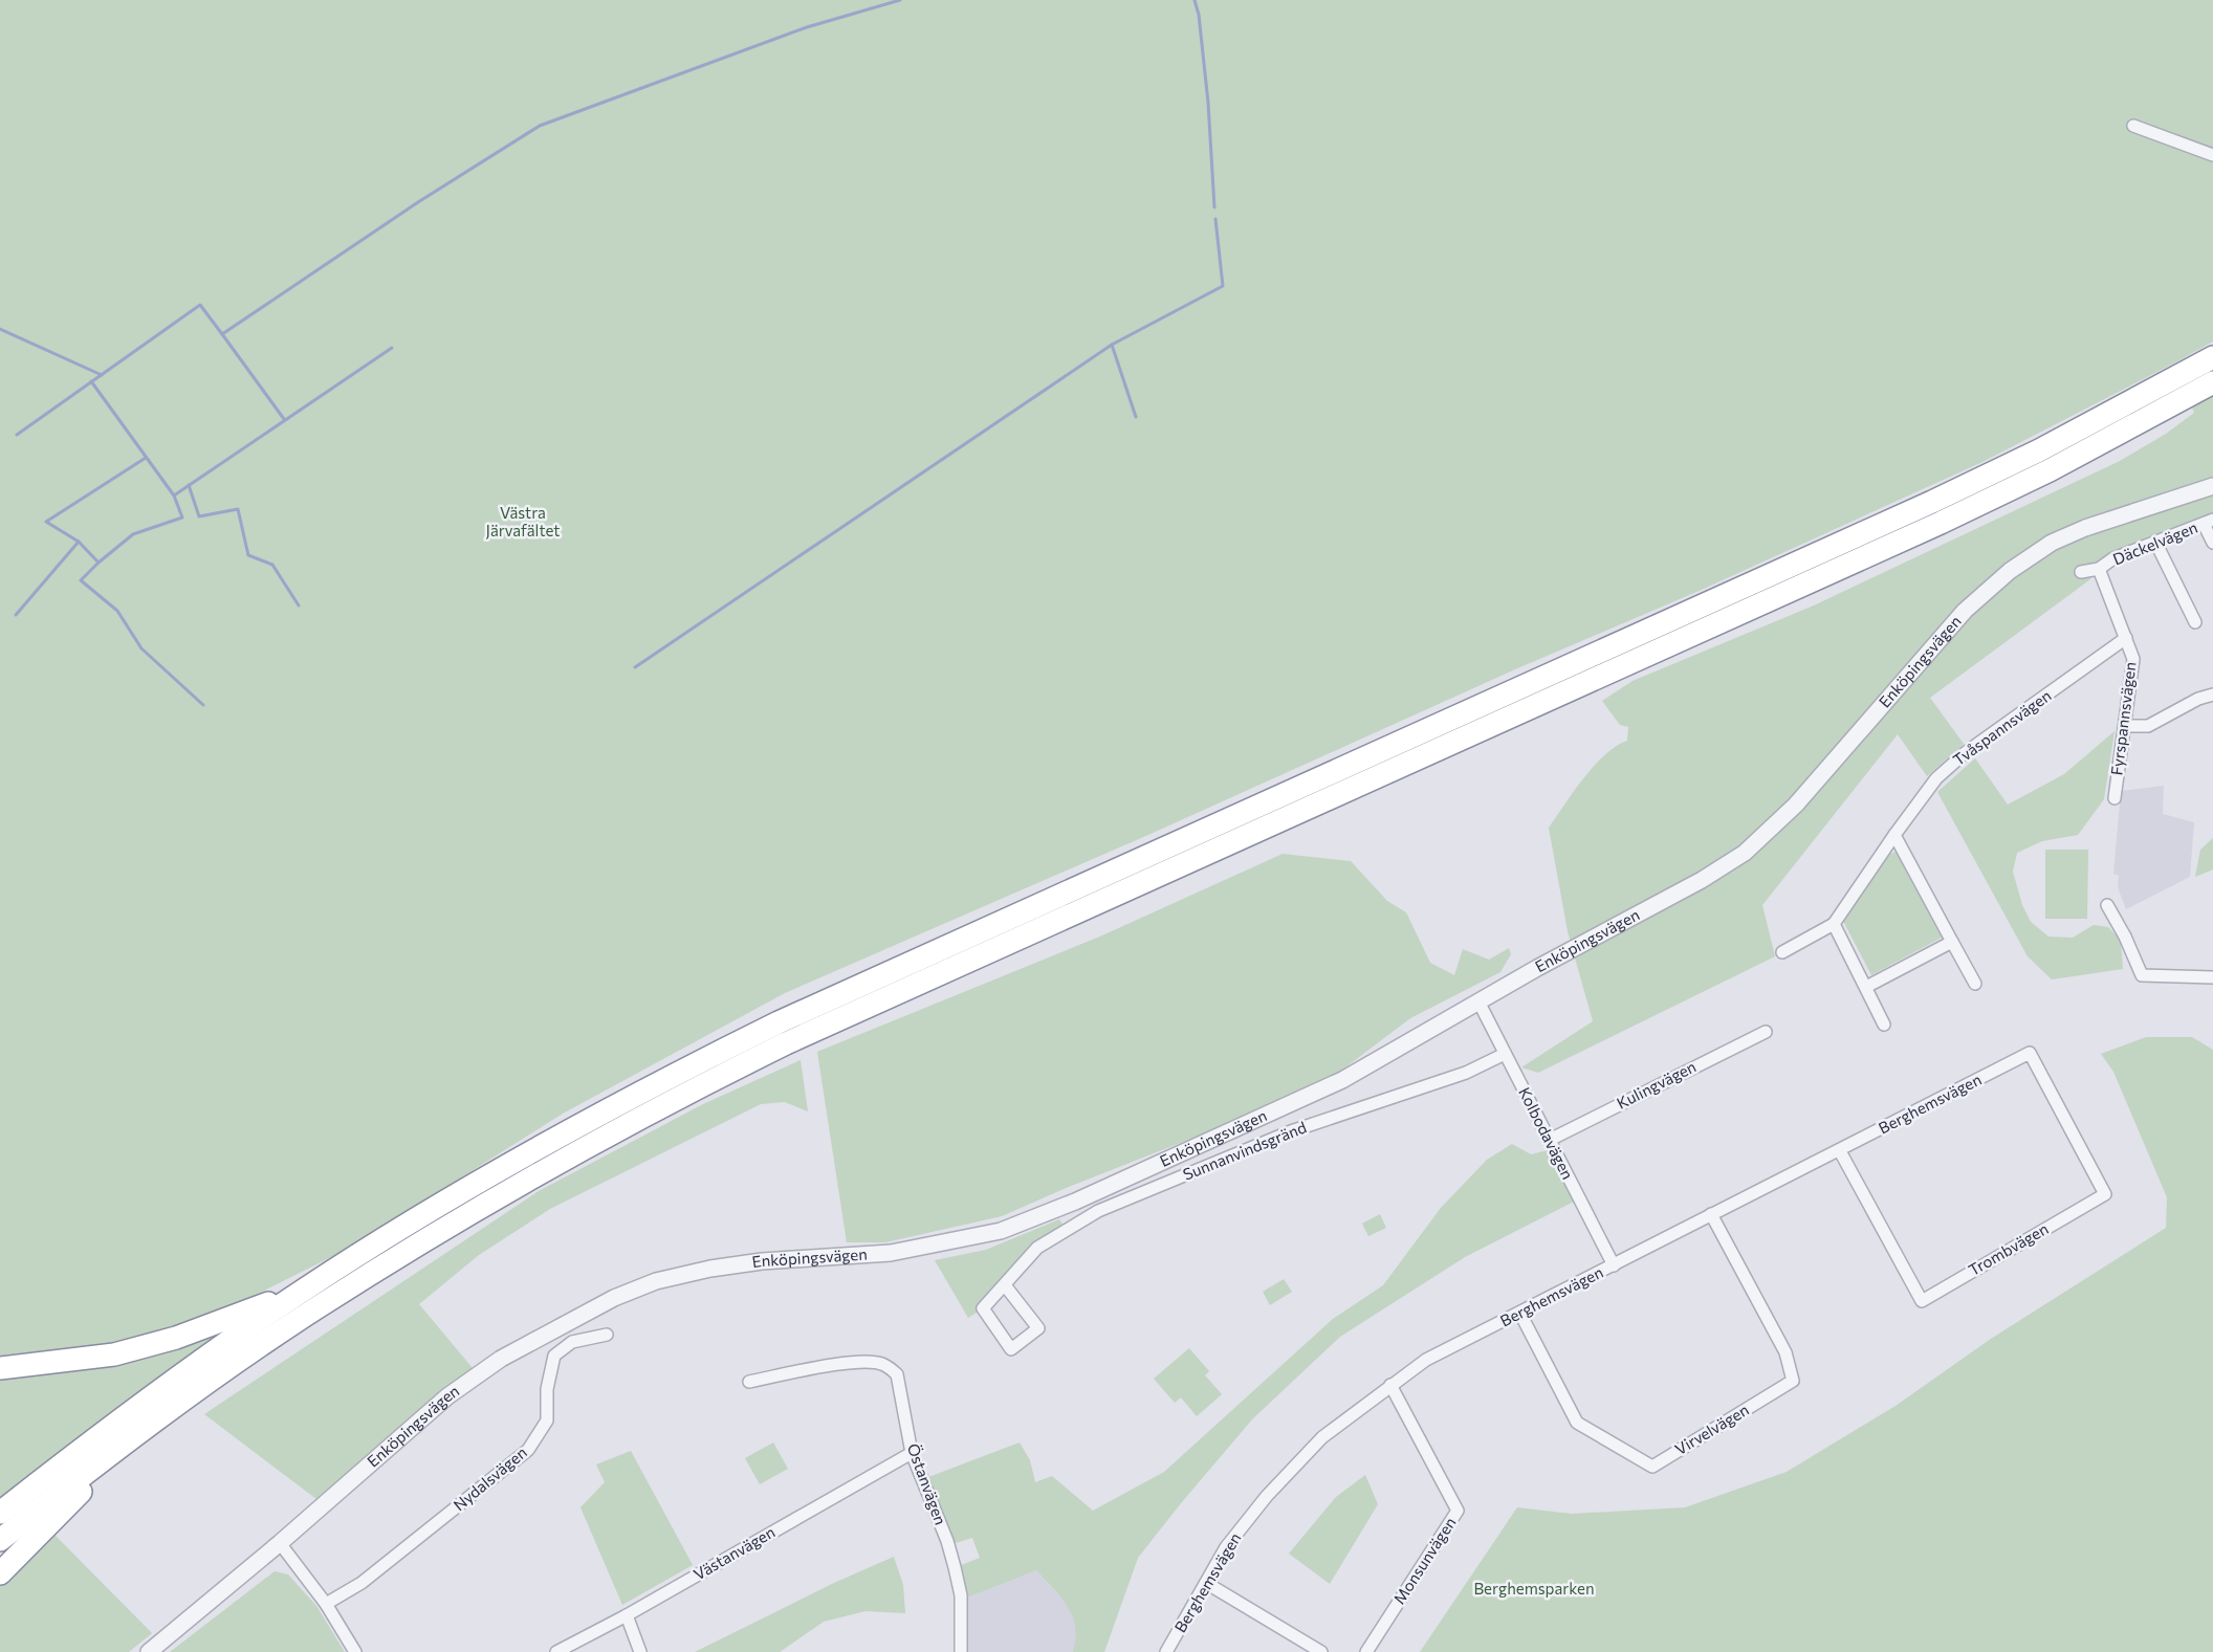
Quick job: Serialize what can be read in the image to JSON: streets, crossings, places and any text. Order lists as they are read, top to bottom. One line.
{"streets":{"street":["Däckelvägen","Enköpingsvägen","Fyrspannsvägen","Tvåspannsvägen","Kulingvägen","Berghemsvägen","Kolbodavägen","Sunnanvindsgränd","Trombvägen","Virvelvägen","Nydalsvägen","Östanvägen","Västanvägen","Monsunvägen"]},"crossings":[["Däckelvägen","Fyrspannsvägen"],["Enköpingsvägen","Kolbodavägen"],["Fyrspannsvägen","Tvåspannsvägen"],["Kulingvägen","Kolbodavägen"],["Berghemsvägen","Kolbodavägen"],["Berghemsvägen","Trombvägen"],["Berghemsvägen","Virvelvägen"],["Berghemsvägen","Monsunvägen"],["Kolbodavägen","Sunnanvindsgränd"],["Östanvägen","Västanvägen"]],"parks":["Västra Järvafältet","Berghemsparken"]}
